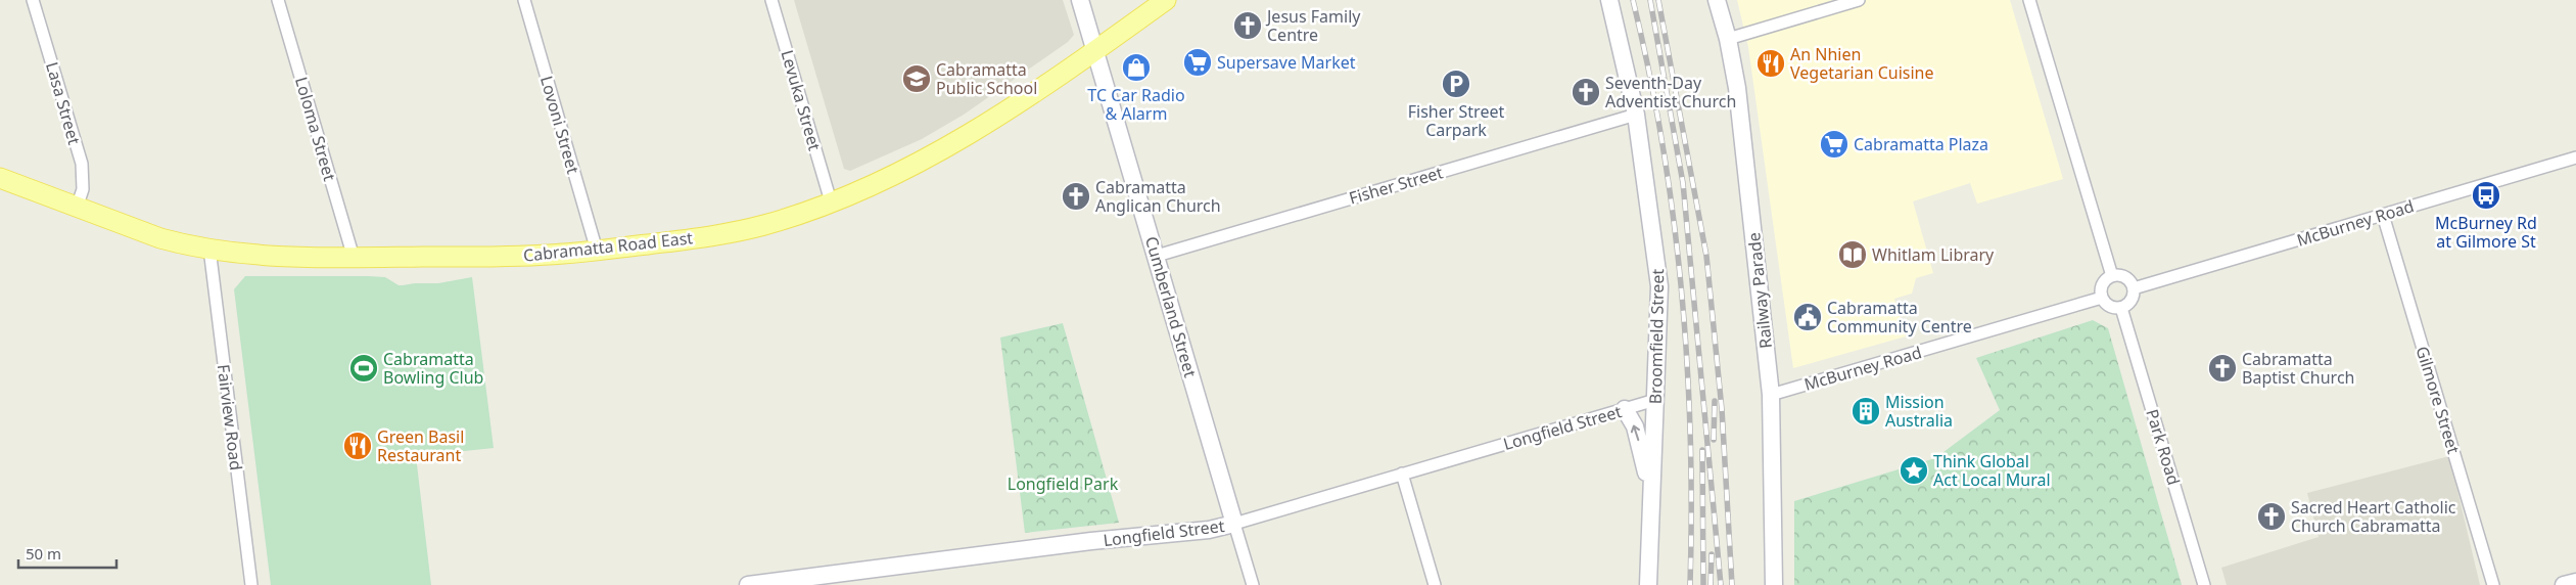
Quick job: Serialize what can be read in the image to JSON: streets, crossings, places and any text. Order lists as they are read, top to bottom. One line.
{"streets":{"main road":["Cabramatta Road East"],"street":["Levuka Street","Lasa Street","Lovoni Street","Loloma Street","Fisher Street","McBurney Road","Railway Parade","Cumberland Street","Broomfield Street","Gilmore Street","Fairview Road","Longfield Street","Park Road"]},"crossings":[["Levuka Street","Cabramatta Road East"],["Lasa Street","Cabramatta Road East"],["Lovoni Street","Cabramatta Road East"],["Loloma Street","Cabramatta Road East"],["Fisher Street","Cumberland Street"],["Fisher Street","Broomfield Street"],["McBurney Road","Railway Parade"],["McBurney Road","Gilmore Street"],["McBurney Road","Park Road"],["Cabramatta Road East","Cumberland Street"],["Cabramatta Road East","Fairview Road"],["Cumberland Street","Longfield Street"],["Broomfield Street","Longfield Street"]],"parks":["Longfield Park"],"places":{"church":["Jesus Family Centre","Seventh-Day Adventist Church","Cabramatta Anglican Church","Cabramatta Baptist Church","Sacred Heart Catholic Church Cabramatta"],"supermarket":["Supersave Market","Cabramatta Plaza"],"restaurant":["An Nhien Vegetarian Cuisine","Green Basil Restaurant"],"shop":["TC Car Radio & Alarm"],"school or university":["Cabramatta Public School"],"parking":["Fisher Street Carpark"],"bus stop":["McBurney Rd at Gilmore St"],"library":["Whitlam Library"],"public building":["Cabramatta Community Centre"],"sports":["Cabramatta Bowling Club"],"building":["Mission Australia"],"place":["Think Global Act Local Mural"]},"scale_bar":"50 m"}
